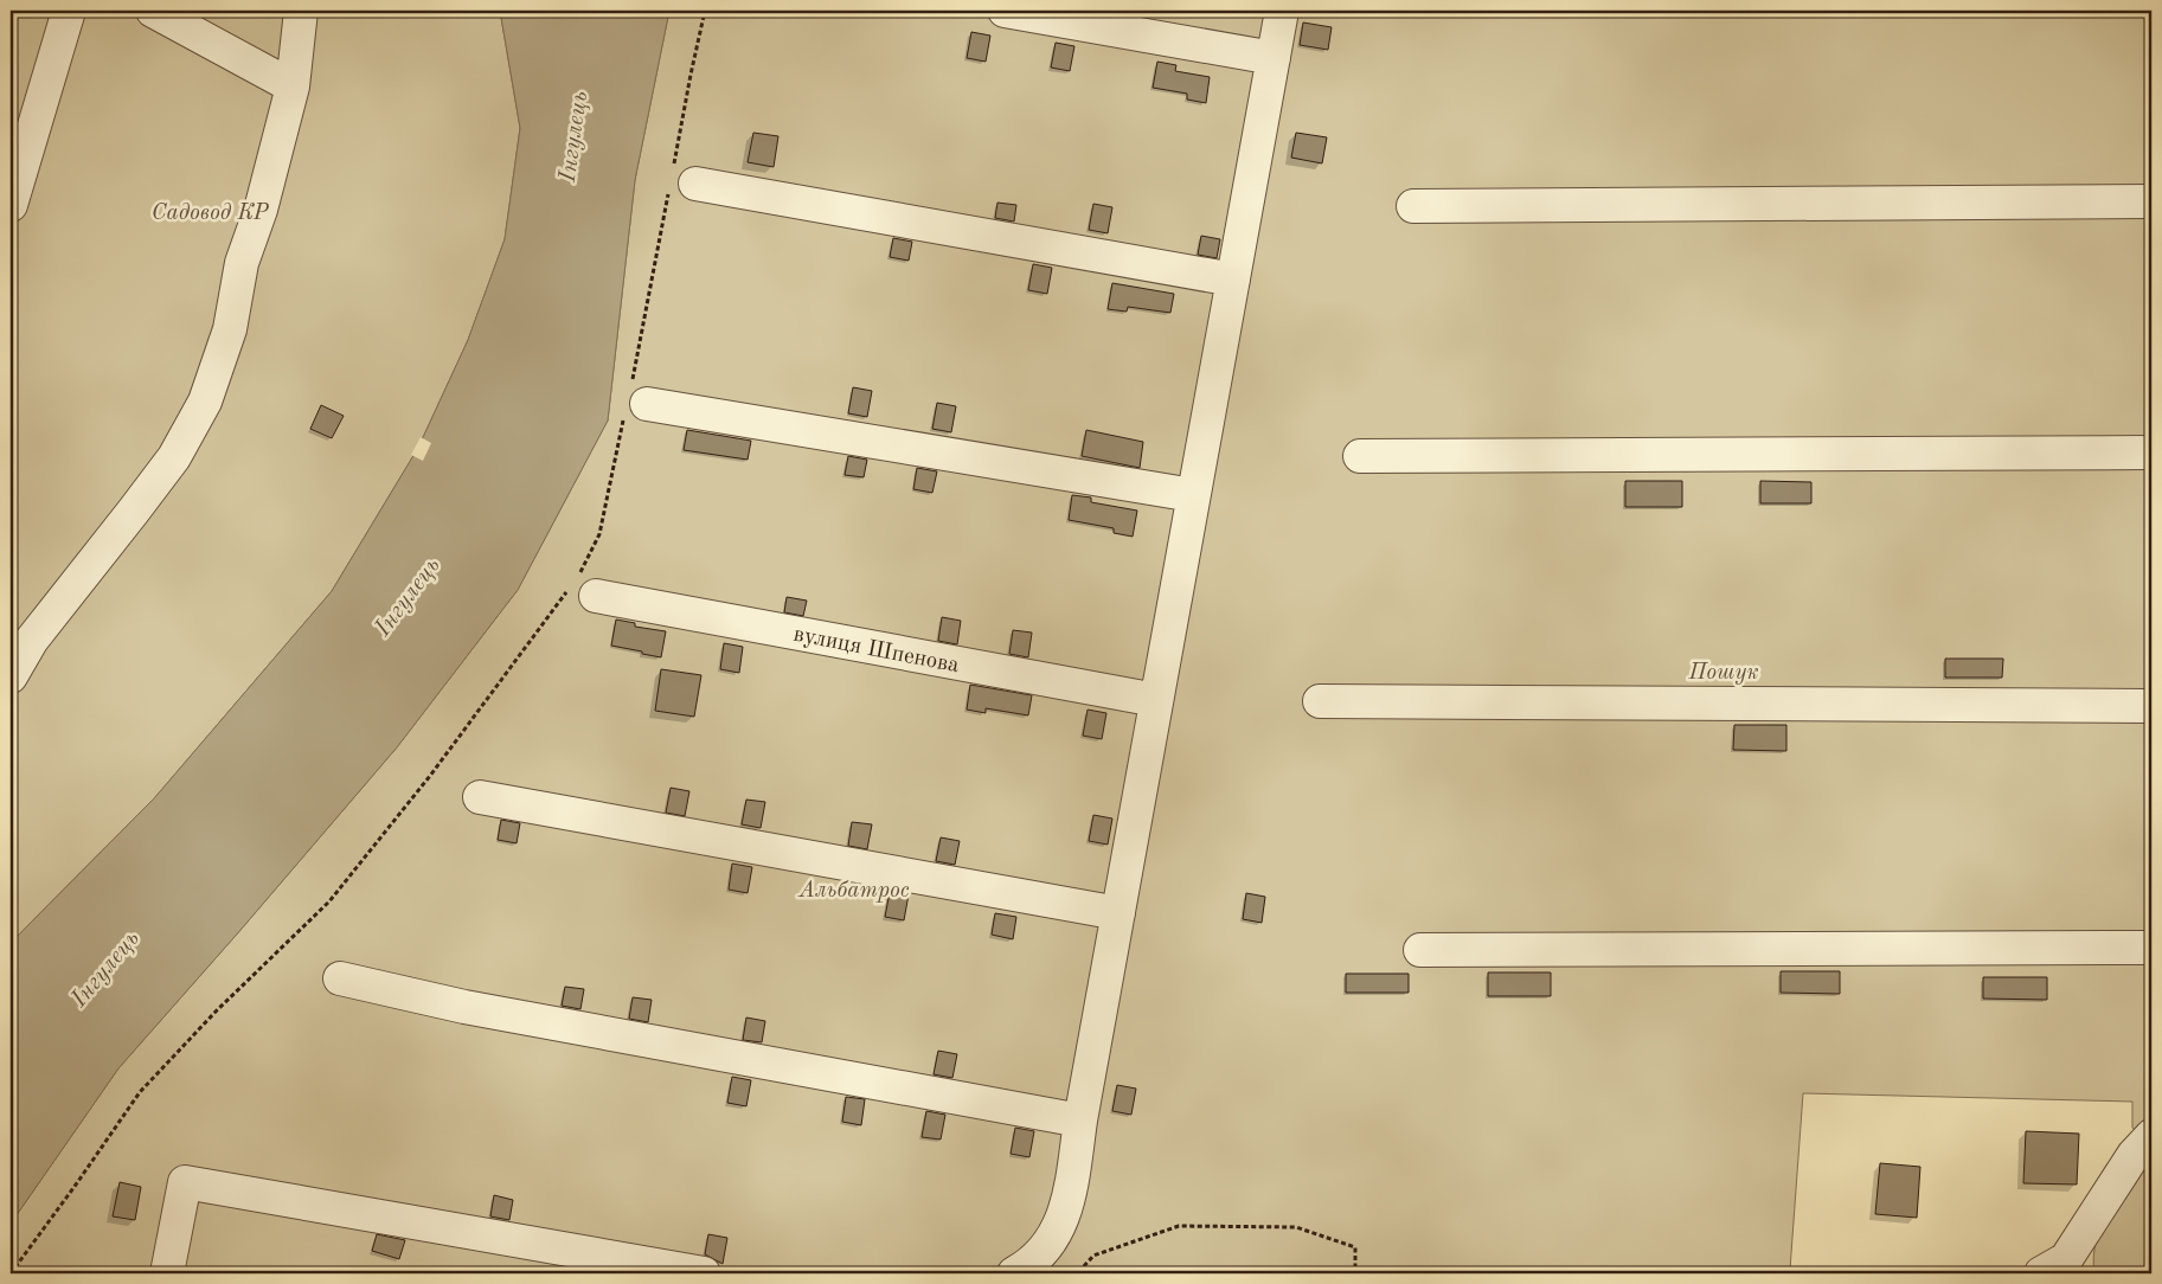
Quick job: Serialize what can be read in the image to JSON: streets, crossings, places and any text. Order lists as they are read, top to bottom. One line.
{"streets":{"street":["вулиця Шпенова"]},"water":["Інгулець"],"parks":["Садовод КР","Пошук","Альбатрос"]}
